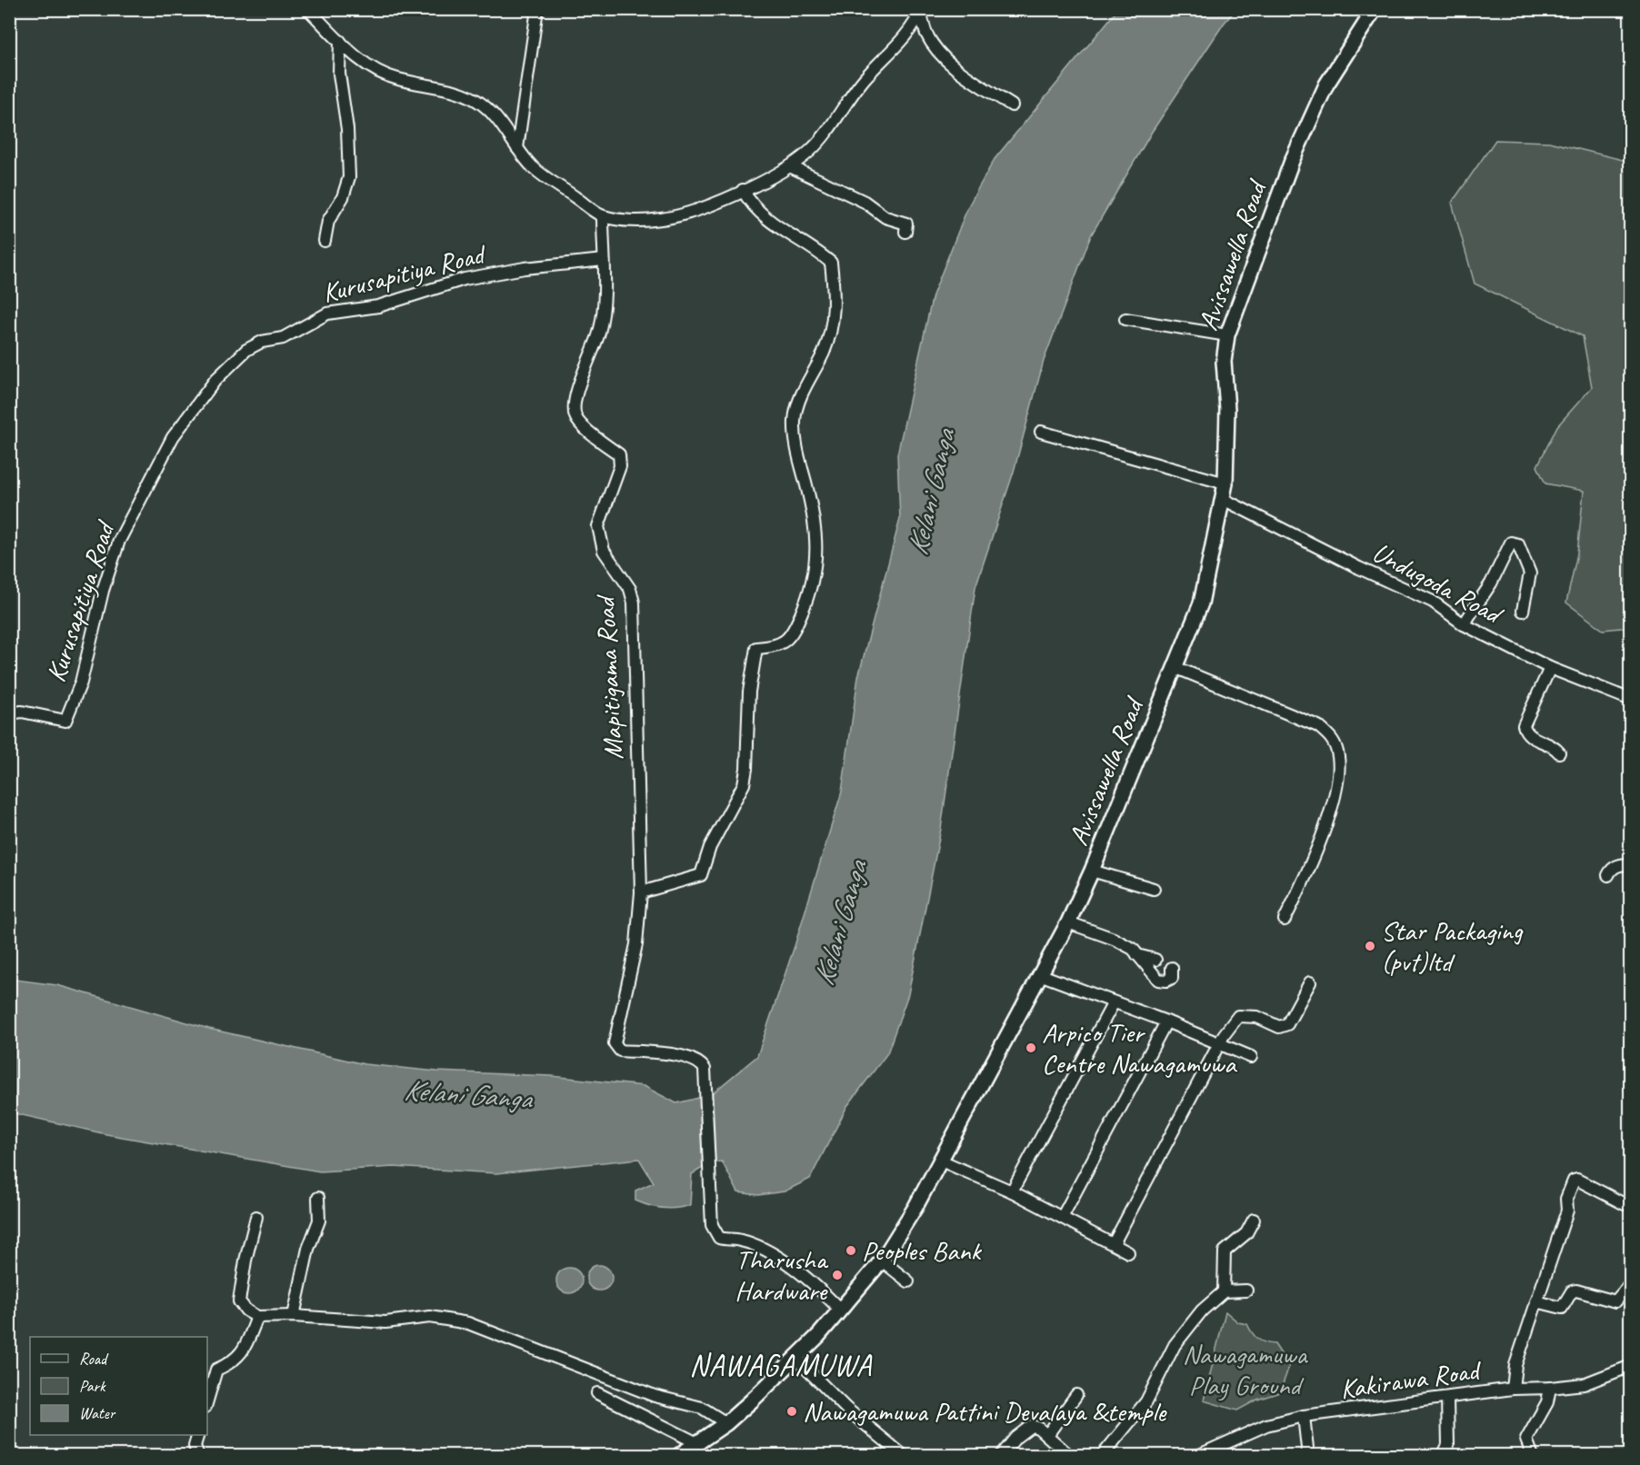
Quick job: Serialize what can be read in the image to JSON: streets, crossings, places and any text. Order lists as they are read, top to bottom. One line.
{"streets":{"main road":["Avissawella Road"],"street":["Kurusapitiya Road","Undugoda Road","Mapitigama Road","Kakirawa Road"]},"crossings":[["Avissawella Road","Undugoda Road"],["Avissawella Road","Mapitigama Road"],["Kurusapitiya Road","Mapitigama Road"]],"districts":["NAWAGAMUWA"],"water":["Kelani Ganga"],"parks":["Nawagamuwa Play Ground"],"places":["Star Packaging (pvt)ltd","Arpico Tier Centre Nawagamuwa","Peoples Bank","Tharusha Hardware","Nawagamuwa Pattini Devalaya &temple"],"legend":["Road","Park","Water"]}
